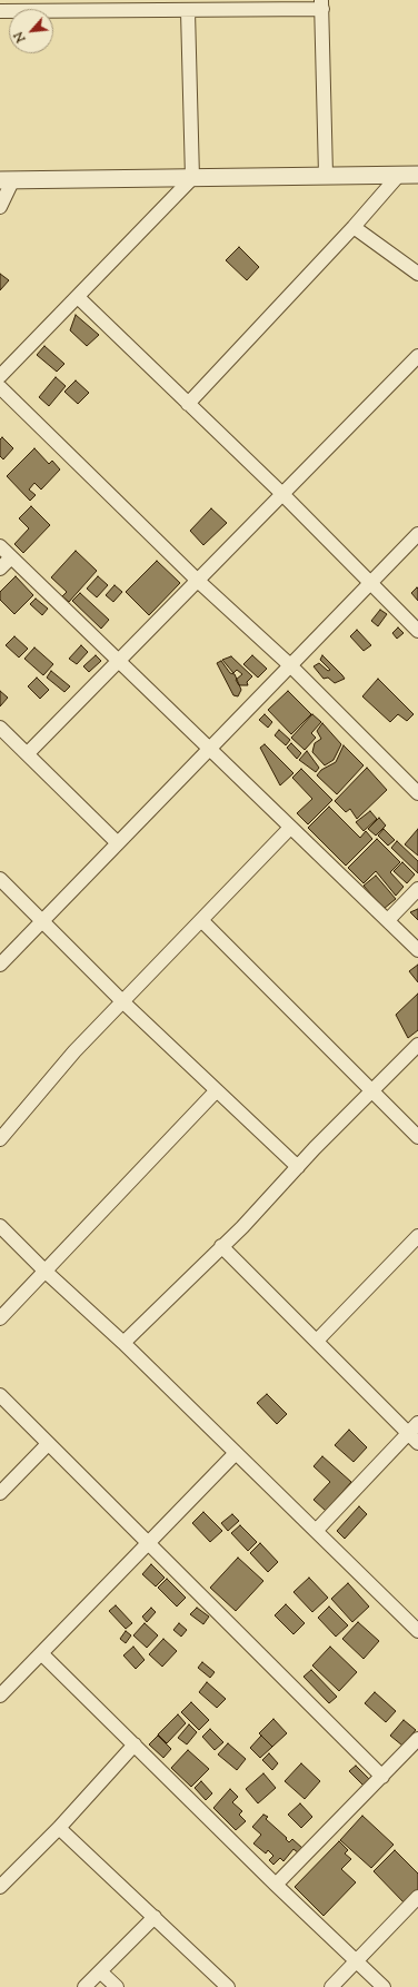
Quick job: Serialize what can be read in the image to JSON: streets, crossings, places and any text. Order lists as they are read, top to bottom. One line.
{"north":"bottom left"}
